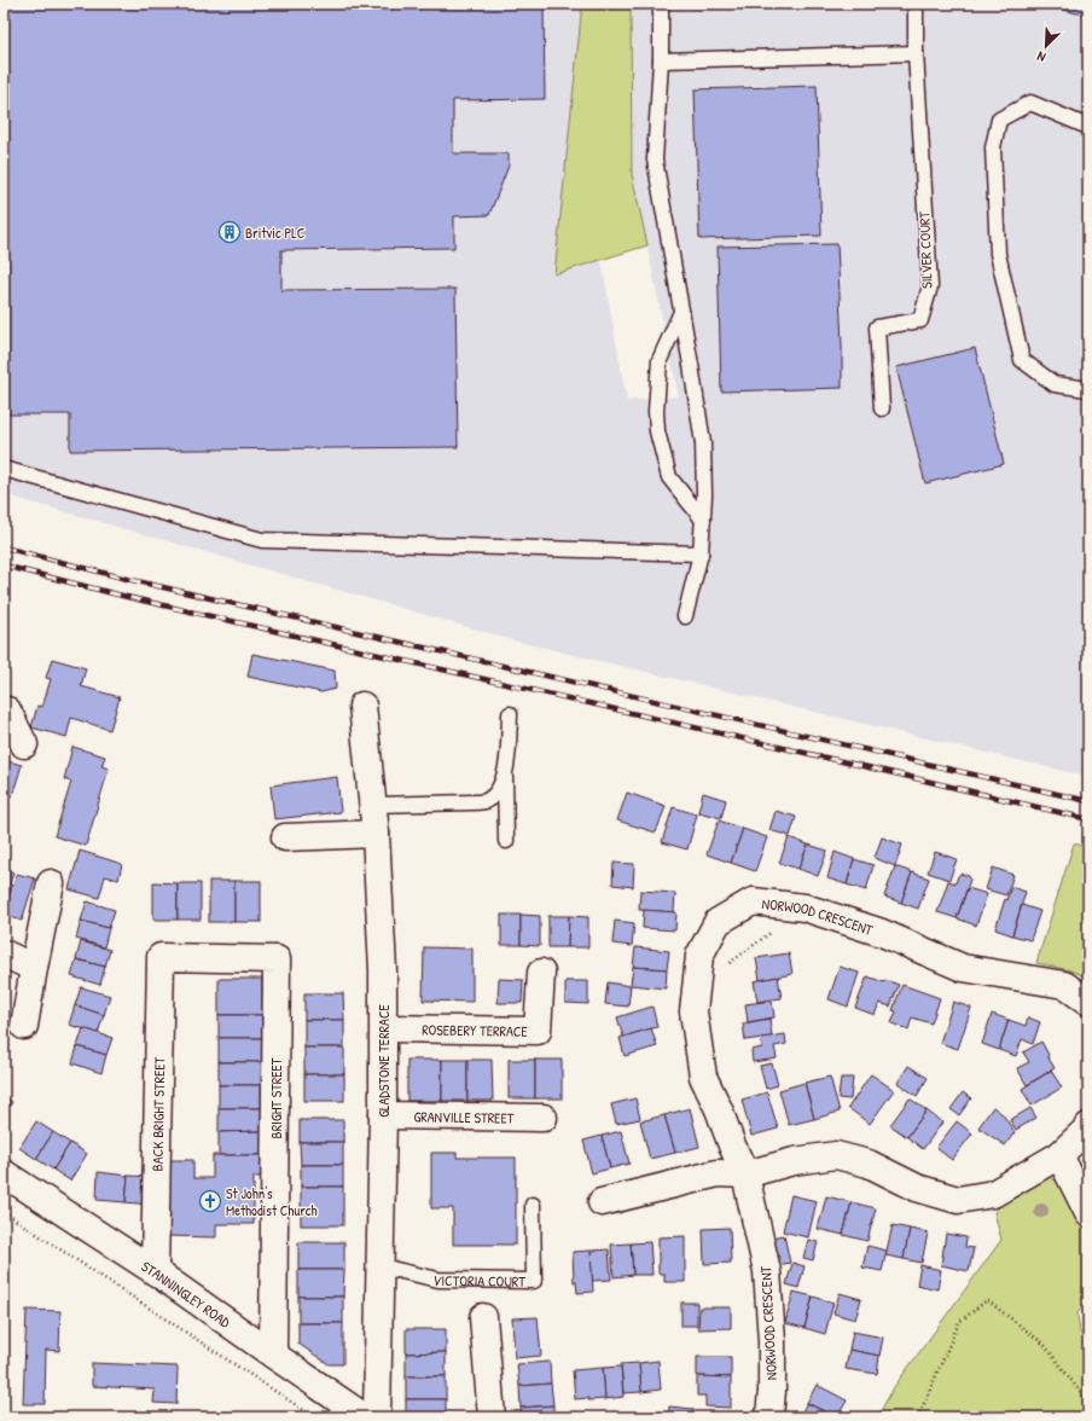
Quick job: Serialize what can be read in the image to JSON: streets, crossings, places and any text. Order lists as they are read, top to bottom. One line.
{"streets":{"street":["NORWOOD CRESCENT","ROSEBERY TERRACE","GLADSTONE TERRACE","BRIGHT STREET","BACK BRIGHT STREET","GRANVILLE STREET","STANNINGLEY ROAD"],"lane":["SILVER COURT","VICTORIA COURT"]},"crossings":[["ROSEBERY TERRACE","GLADSTONE TERRACE"],["GLADSTONE TERRACE","GRANVILLE STREET"],["GLADSTONE TERRACE","VICTORIA COURT"],["BRIGHT STREET","BACK BRIGHT STREET"],["BRIGHT STREET","STANNINGLEY ROAD"],["BACK BRIGHT STREET","STANNINGLEY ROAD"]],"places":{"building":["Britvic PLC"],"church":["St John's Methodist Church"]},"north":"bottom left"}
